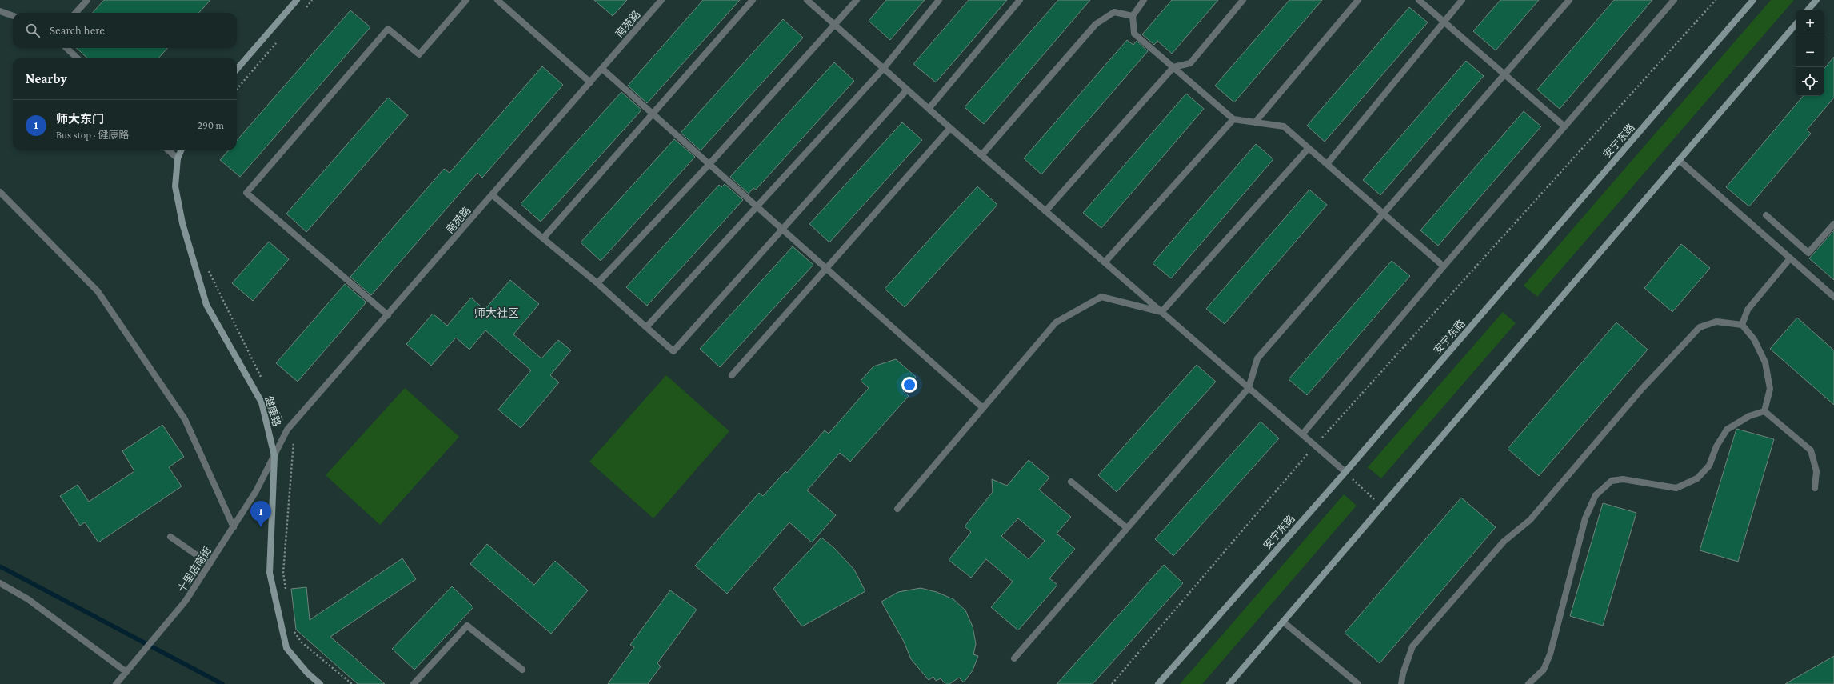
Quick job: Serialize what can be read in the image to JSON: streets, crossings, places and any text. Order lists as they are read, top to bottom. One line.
{"streets":{"main road":["安宁东路","健康路"],"street":["南苑路","十里店南街"]},"crossings":[["南苑路","健康路"],["南苑路","十里店南街"],["健康路","十里店南街"]],"districts":["师大社区"],"page":{"map_buttons":["+","−"],"search":"Search here","heading":"Nearby","list":[{"mark":"1","name":"师大东门","note":"Bus stop · 健康路","value":"290 m"}],"pins":"1"}}
